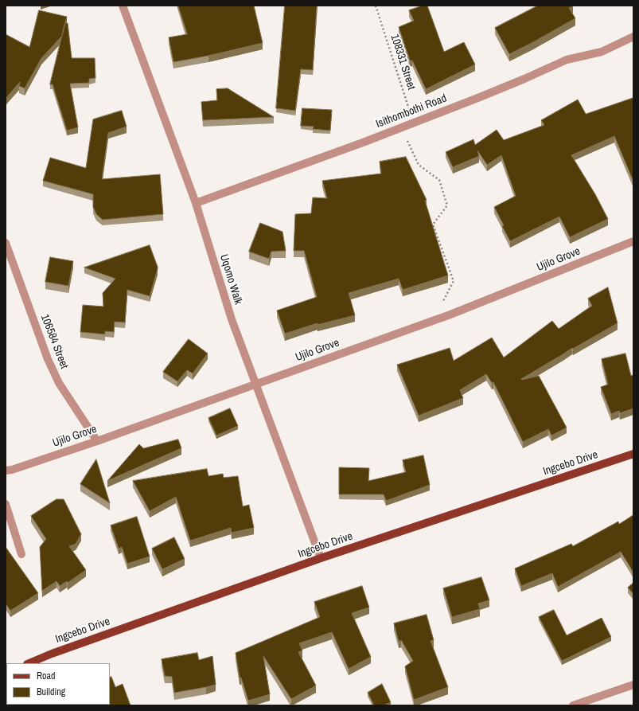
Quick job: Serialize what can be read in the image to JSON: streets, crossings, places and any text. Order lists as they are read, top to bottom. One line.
{"streets":{"main road":["Ingcebo Drive"],"street":["Isithombothi Road","Ujilo Grove","Uqomo Walk","106584 Street"],"path":["108331 Street"]},"crossings":[["108331 Street","Isithombothi Road"],["Isithombothi Road","Uqomo Walk"],["Ujilo Grove","Uqomo Walk"],["Ujilo Grove","106584 Street"],["Uqomo Walk","Ingcebo Drive"]],"legend":["Road","Building"]}
